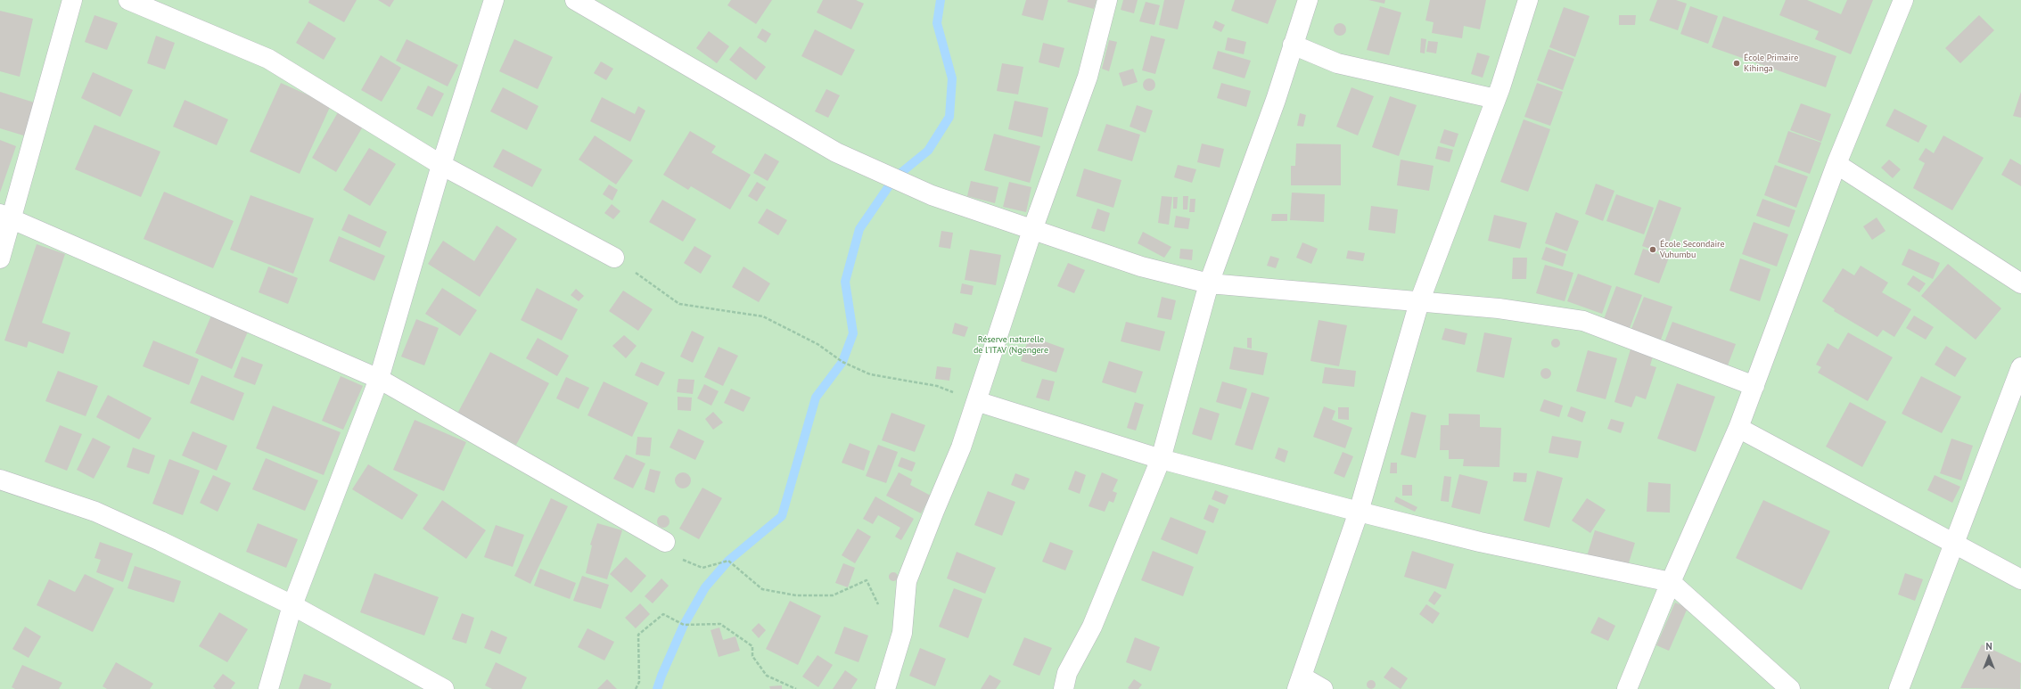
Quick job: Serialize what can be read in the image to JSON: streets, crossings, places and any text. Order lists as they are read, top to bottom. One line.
{"parks":["Réserve naturelle de l'ITAV (Ngengere"],"places":["École Primaire Kihinga","École Secondaire Vuhumbu"],"north":"top"}
